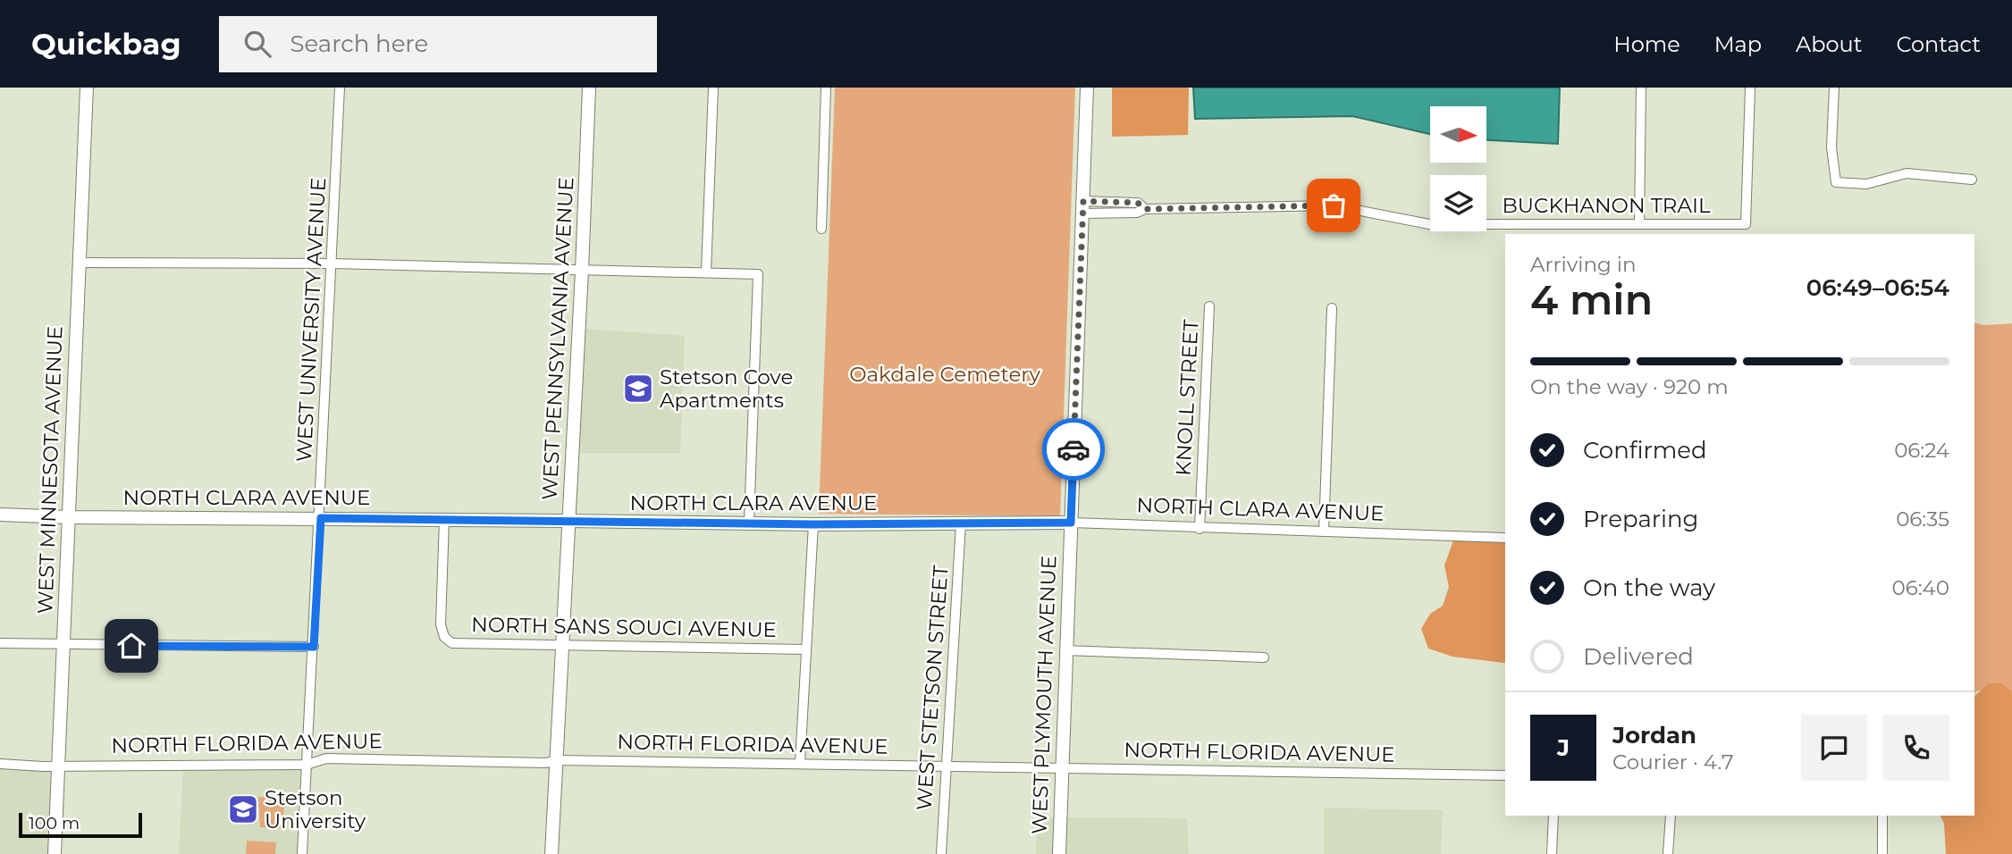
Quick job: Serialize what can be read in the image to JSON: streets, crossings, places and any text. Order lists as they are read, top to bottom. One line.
{"streets":{"street":["BUCKHANON TRAIL","WEST UNIVERSITY AVENUE","WEST PENNSYLVANIA AVENUE","KNOLL STREET","WEST MINNESOTA AVENUE","NORTH CLARA AVENUE","NORTH SANS SOUCI AVENUE","WEST STETSON STREET","WEST PLYMOUTH AVENUE","NORTH FLORIDA AVENUE"]},"crossings":[["BUCKHANON TRAIL","WEST PLYMOUTH AVENUE"],["WEST UNIVERSITY AVENUE","NORTH CLARA AVENUE"],["WEST UNIVERSITY AVENUE","NORTH FLORIDA AVENUE"],["WEST PENNSYLVANIA AVENUE","NORTH CLARA AVENUE"],["WEST PENNSYLVANIA AVENUE","NORTH SANS SOUCI AVENUE"],["WEST PENNSYLVANIA AVENUE","NORTH FLORIDA AVENUE"],["KNOLL STREET","NORTH CLARA AVENUE"],["WEST MINNESOTA AVENUE","NORTH CLARA AVENUE"],["WEST MINNESOTA AVENUE","NORTH FLORIDA AVENUE"],["NORTH CLARA AVENUE","NORTH SANS SOUCI AVENUE"],["NORTH CLARA AVENUE","WEST STETSON STREET"],["NORTH CLARA AVENUE","WEST PLYMOUTH AVENUE"],["WEST STETSON STREET","NORTH FLORIDA AVENUE"],["WEST PLYMOUTH AVENUE","NORTH FLORIDA AVENUE"]],"parks":["Oakdale Cemetery"],"places":{"school or university":["Stetson Cove Apartments","Stetson University"]},"scale_bar":"100 m","north":"right","page":{"header":"Quickbag","search":"Search here","nav":["Home","Map","About","Contact"],"heading":["4 min","Arriving in","06:49–06:54"],"panel":["Jordan","Courier · 4.7"],"bar":"On the way · 920 m","list":[["Confirmed","06:24"],["Preparing","06:35"],["On the way","06:40"],"Delivered"],"round":"J","scale":"100 m"}}
